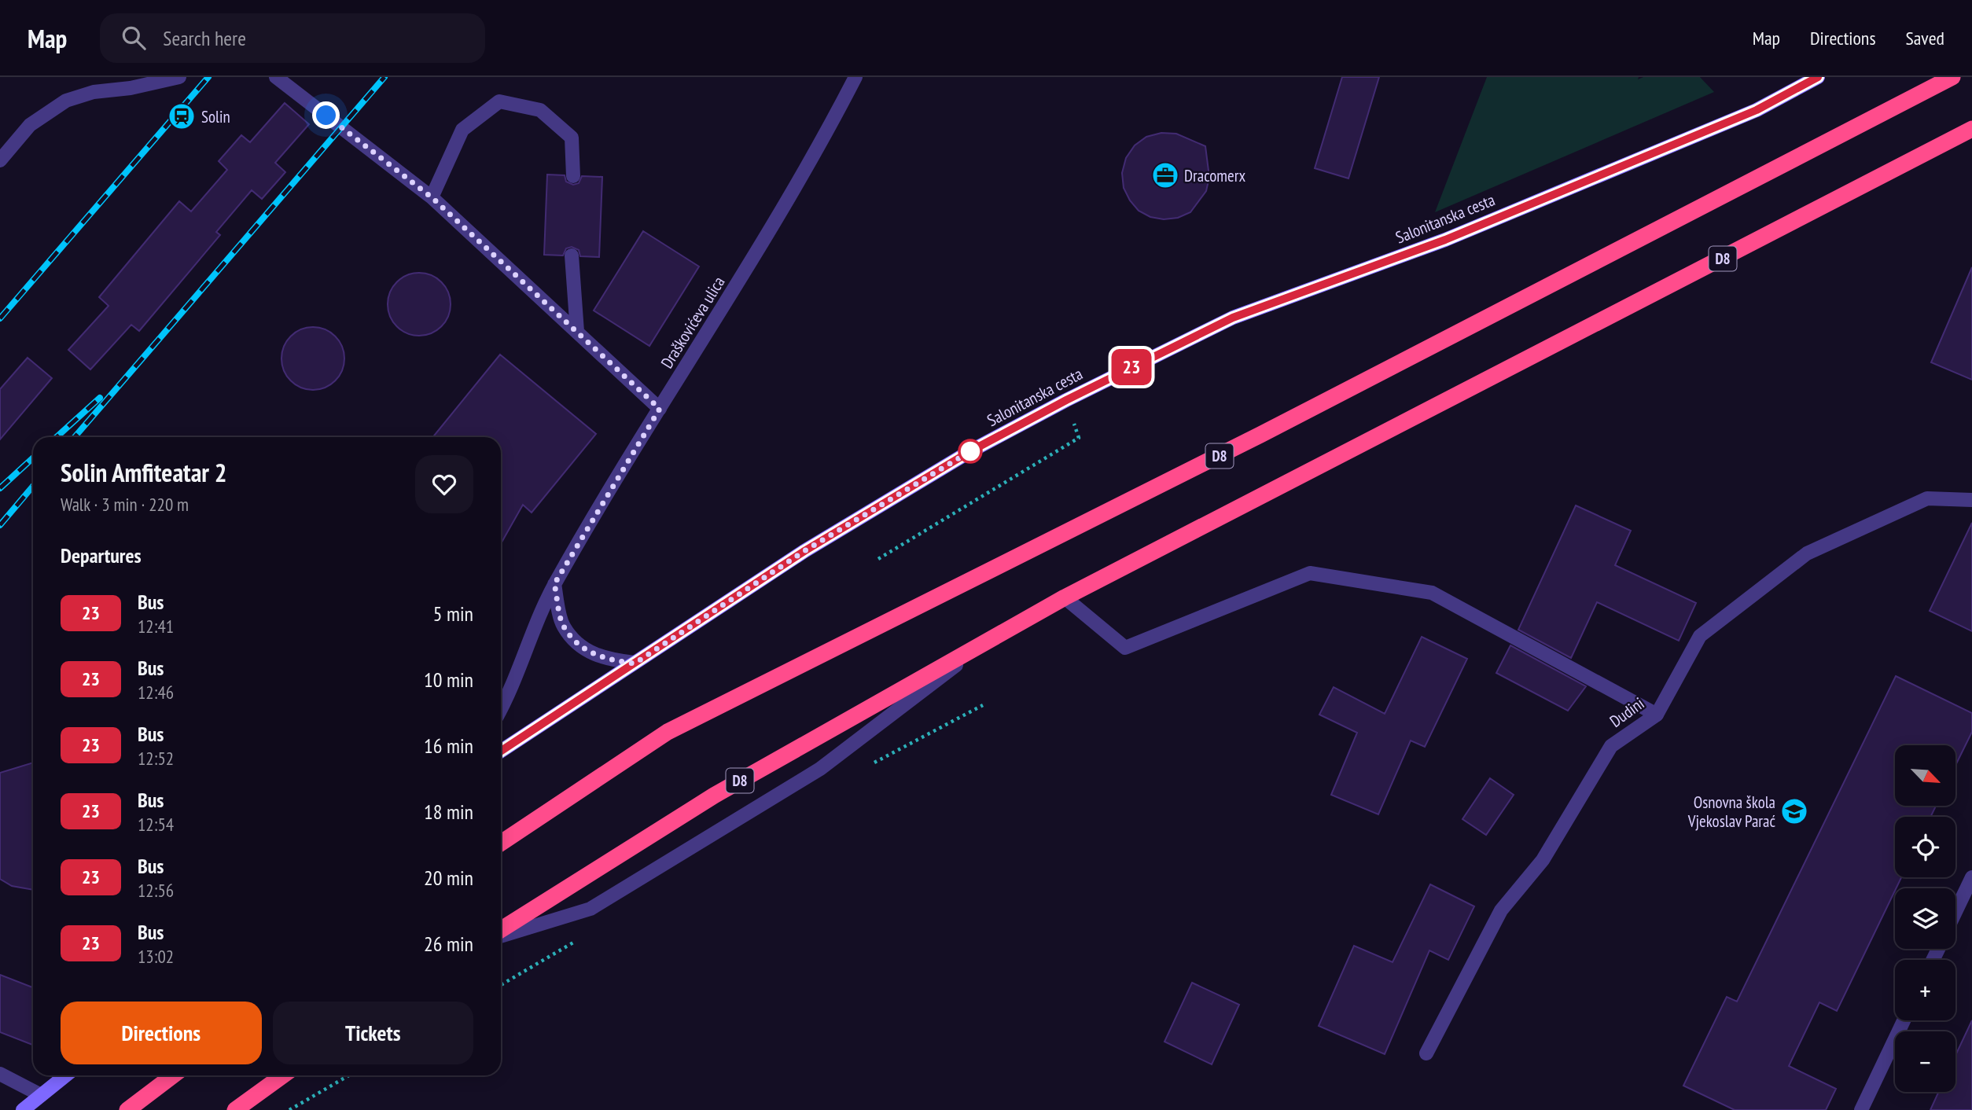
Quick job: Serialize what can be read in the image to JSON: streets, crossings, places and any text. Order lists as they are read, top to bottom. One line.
{"streets":{"highway":["D8"],"main road":["Salonitanska cesta"],"street":["Draškovićeva ulica","Dudini"]},"places":{"station":["Solin"],"office":["Dracomerx"],"school or university":["Osnovna škola Vjekoslav Parać"]},"lines":["bus line 23"],"north":"bottom right","page":{"header":"Map","search":"Search here","nav":["Map","Directions","Saved"],"on_map":"23","heading":[["Solin Amfiteatar 2","Walk · 3 min · 220 m"],"Departures"],"list":[{"mark":"23","name":"Bus","note":"12:41","value":"5 min"},{"mark":"23","name":"Bus","note":"12:46","value":"10 min"},{"mark":"23","name":"Bus","note":"12:52","value":"16 min"},{"mark":"23","name":"Bus","note":"12:54","value":"18 min"},{"mark":"23","name":"Bus","note":"12:56","value":"20 min"},{"mark":"23","name":"Bus","note":"13:02","value":"26 min"}],"map_buttons":["+","−"],"buttons":["Directions","Tickets"]}}
